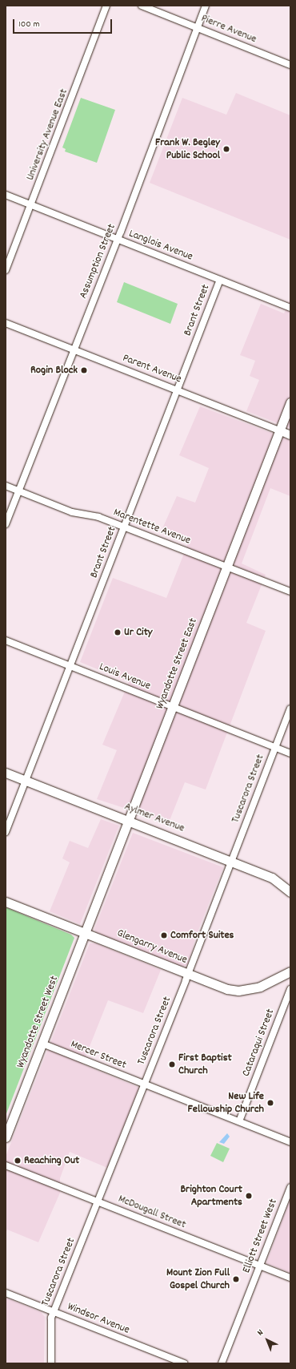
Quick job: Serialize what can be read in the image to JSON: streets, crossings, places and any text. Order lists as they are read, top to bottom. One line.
{"streets":{"main road":["Wyandotte Street East","Aylmer Avenue","Glengarry Avenue","Wyandotte Street West"],"street":["Pierre Avenue","University Avenue East","Langlois Avenue","Assumption Street","Brant Street","Parent Avenue","Marentette Avenue","Louis Avenue","Tuscarora Street","Cataraqui Street","Mercer Street","McDougall Street","Elliott Street West","Windsor Avenue"]},"crossings":[["Pierre Avenue","Assumption Street"],["University Avenue East","Langlois Avenue"],["Langlois Avenue","Assumption Street"],["Langlois Avenue","Brant Street"],["Assumption Street","Parent Avenue"],["Assumption Street","Marentette Avenue"],["Brant Street","Parent Avenue"],["Brant Street","Marentette Avenue"],["Brant Street","Louis Avenue"],["Brant Street","Aylmer Avenue"],["Parent Avenue","Wyandotte Street East"],["Marentette Avenue","Wyandotte Street East"],["Wyandotte Street East","Louis Avenue"],["Wyandotte Street East","Aylmer Avenue"],["Wyandotte Street East","Glengarry Avenue"],["Wyandotte Street East","Wyandotte Street West"],["Louis Avenue","Tuscarora Street"],["Tuscarora Street","Aylmer Avenue"],["Tuscarora Street","Glengarry Avenue"],["Tuscarora Street","Mercer Street"],["Tuscarora Street","McDougall Street"],["Tuscarora Street","Windsor Avenue"],["Glengarry Avenue","Wyandotte Street West"],["Wyandotte Street West","Mercer Street"],["Cataraqui Street","Mercer Street"],["McDougall Street","Elliott Street West"]],"places":["Frank W. Begley Public School","Rogin Block","Ur City","Comfort Suites","First Baptist Church","New Life Fellowship Church","Reaching Out","Brighton Court Apartments","Mount Zion Full Gospel Church"],"scale_bar":"100 m","north":"top left"}
